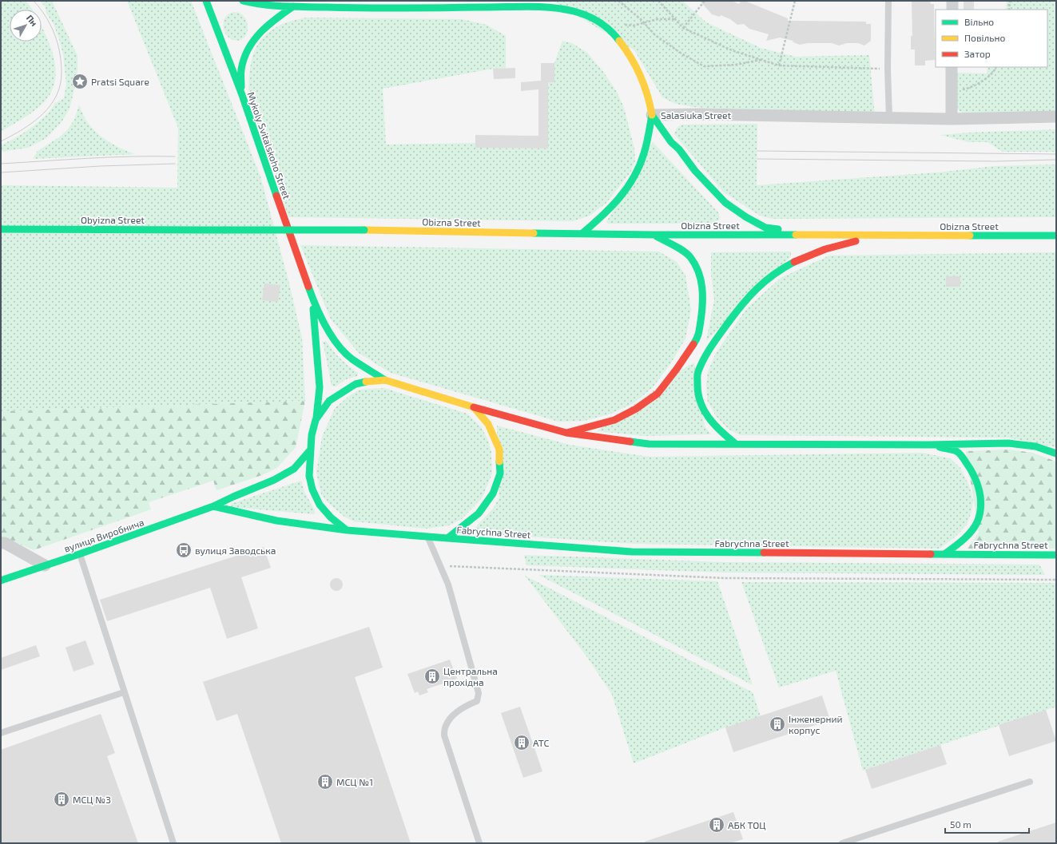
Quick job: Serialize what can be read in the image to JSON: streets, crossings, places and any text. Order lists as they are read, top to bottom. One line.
{"streets":{"main road":["Salasiuka Street","Mykoly Svitalskoho Street","Obyizna Street","Obizna Street","Fabrychna Street","вулиця Виробнича"]},"crossings":[["Obyizna Street","Obizna Street"],["Fabrychna Street","вулиця Виробнича"]],"places":{"place":["Pratsi Square"],"bus stop":["вулиця Заводська"],"building":["Центральна прохідна","Інженерний корпус","АТС","МСЦ №1","МСЦ №3","АБК ТОЦ"]},"legend":["Вільно","Повільно","Затор"],"scale_bar":"50 m","north":"top right"}
